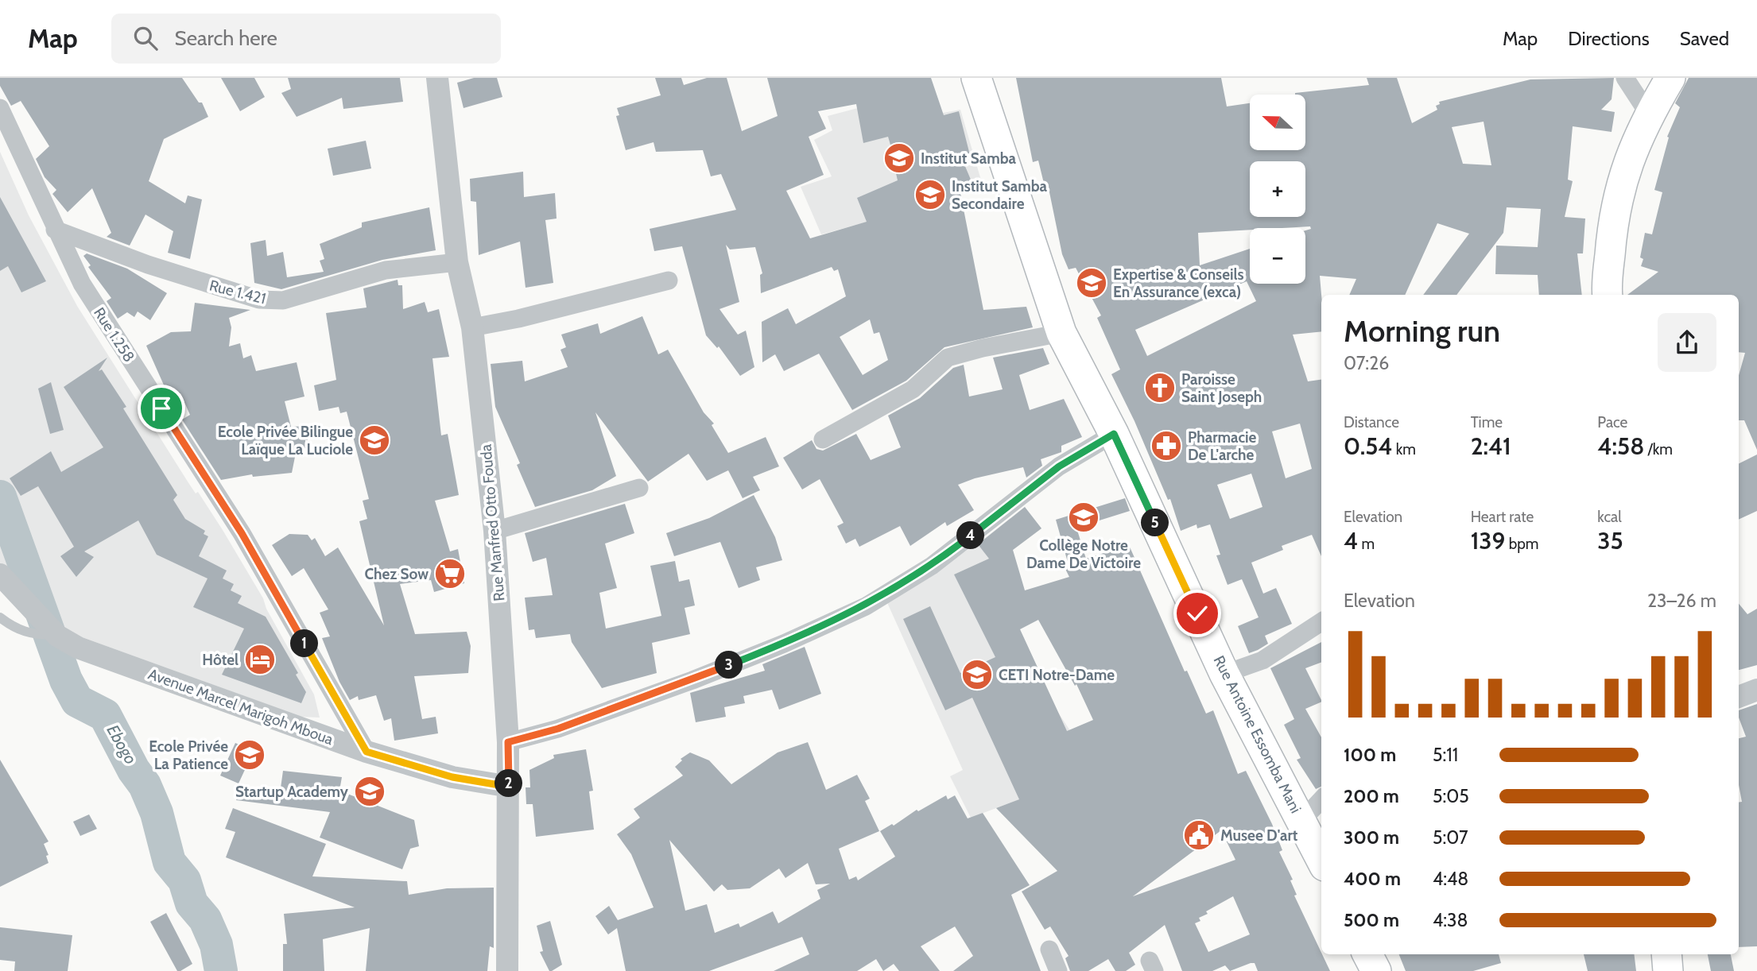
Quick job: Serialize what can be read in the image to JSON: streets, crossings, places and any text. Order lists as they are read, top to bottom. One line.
{"streets":{"main road":["Rue Antoine Essomba Mani"],"street":["Rue 1.421","Rue 1.258","Rue Manfred Otto Fouda","Avenue Marcel Marigoh Mboua"]},"crossings":[["Rue 1.421","Rue 1.258"],["Rue 1.421","Rue Manfred Otto Fouda"],["Rue 1.258","Avenue Marcel Marigoh Mboua"],["Rue Manfred Otto Fouda","Avenue Marcel Marigoh Mboua"]],"water":["Ebogo"],"places":{"school or university":["Institut Samba","Institut Samba Secondaire","Expertise & Conseils En Assurance (exca)","Ecole Privée Bilingue Laïque La Luciole","Collège Notre Dame De Victoire","CETI Notre-Dame","Ecole Privée La Patience","Startup Academy"],"church":["Paroisse Saint Joseph"],"pharmacy":["Pharmacie De L'arche"],"supermarket":["Chez Sow"],"hotel":["Hôtel"],"public building":["Musee D'art"]},"north":"left","page":{"header":"Map","search":"Search here","nav":["Map","Directions","Saved"],"map_buttons":["+","−"],"heading":["Morning run","07:26"],"stats":[["Distance","0.54 km"],["Time","2:41"],["Pace","4:58 /km"],["Elevation","4 m"],["Heart rate","139 bpm"],["kcal","35"]],"pins":["5","4","1","3","2"],"chart":["Elevation","23–26 m"],"list":[{"name":"100 m","note":"5:11"},{"name":"200 m","note":"5:05"},{"name":"300 m","note":"5:07"},{"name":"400 m","note":"4:48"},{"name":"500 m","note":"4:38"}]}}
